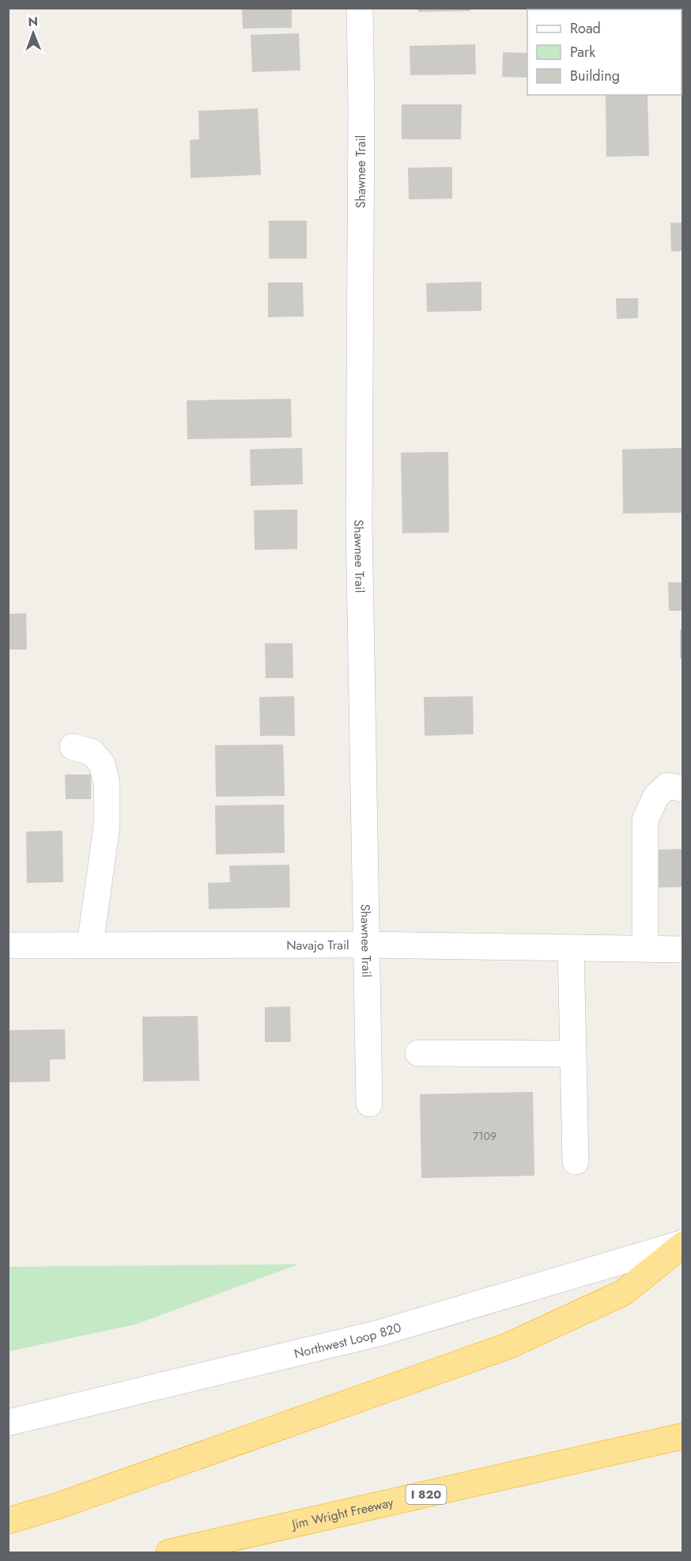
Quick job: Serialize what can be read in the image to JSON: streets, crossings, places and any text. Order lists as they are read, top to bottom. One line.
{"streets":{"highway":["I 820","Jim Wright Freeway"],"street":["Shawnee Trail","Navajo Trail","Northwest Loop 820"]},"crossings":[["Shawnee Trail","Navajo Trail"]],"house_numbers":["7109"],"legend":["Road","Park","Building"],"north":"top"}
